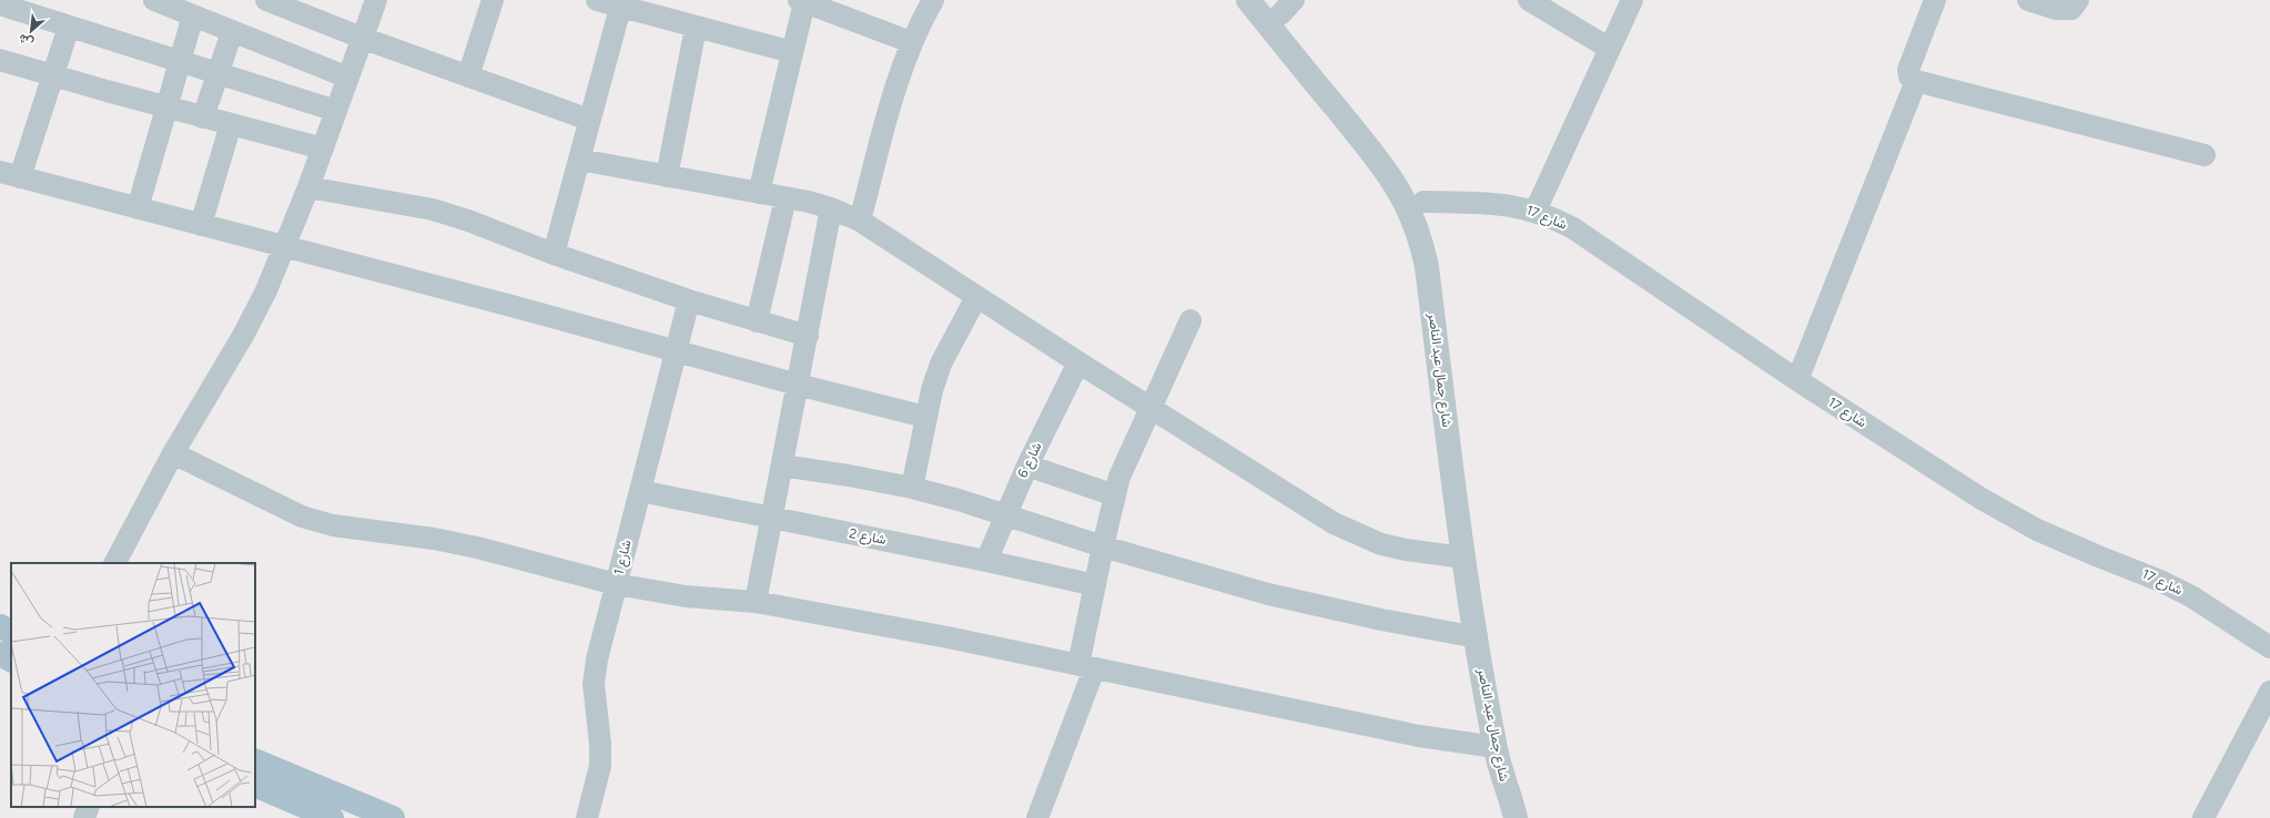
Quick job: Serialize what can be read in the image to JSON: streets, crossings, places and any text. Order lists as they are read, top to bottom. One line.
{"streets":{"street":["شارع 17","شارع جمال عبد الناصر","شارع 6","شارع 2","شارع 1"]},"crossings":[["شارع 17","شارع جمال عبد الناصر"],["شارع 6","شارع 2"],["شارع 2","شارع 1"]],"north":"bottom left"}
